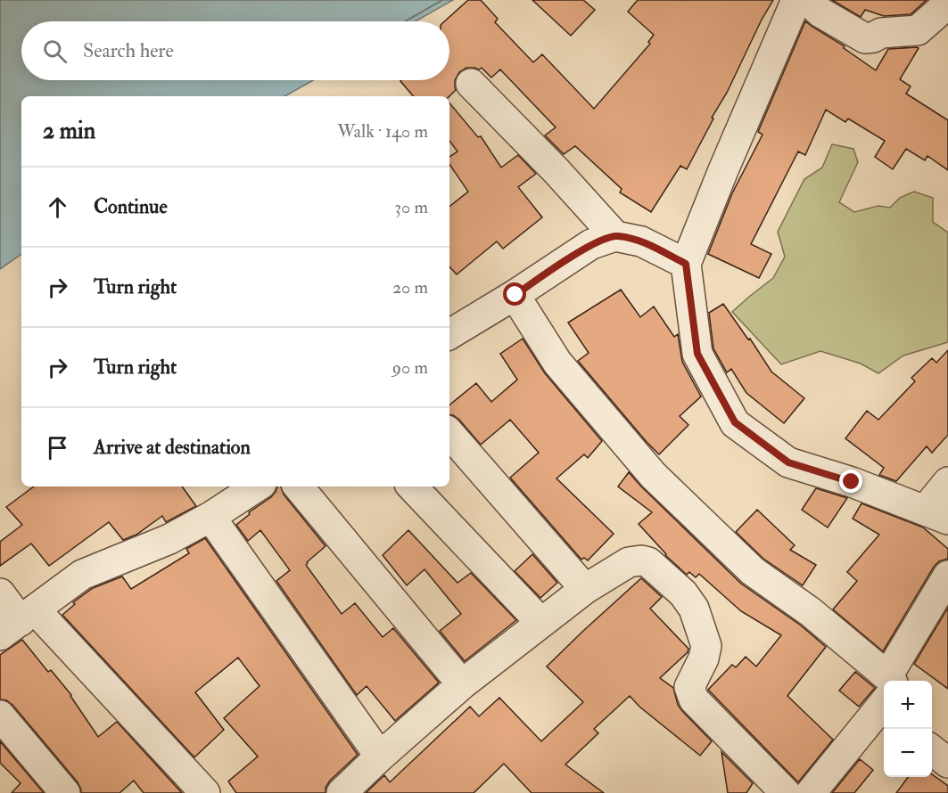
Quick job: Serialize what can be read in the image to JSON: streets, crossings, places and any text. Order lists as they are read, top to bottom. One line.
{"page":{"search":"Search here","heading":["2 min","Walk · 140 m"],"list":[["Continue","30 m"],["Turn right","20 m"],["Turn right","90 m"],"Arrive at destination"],"map_buttons":["+","−"]}}
